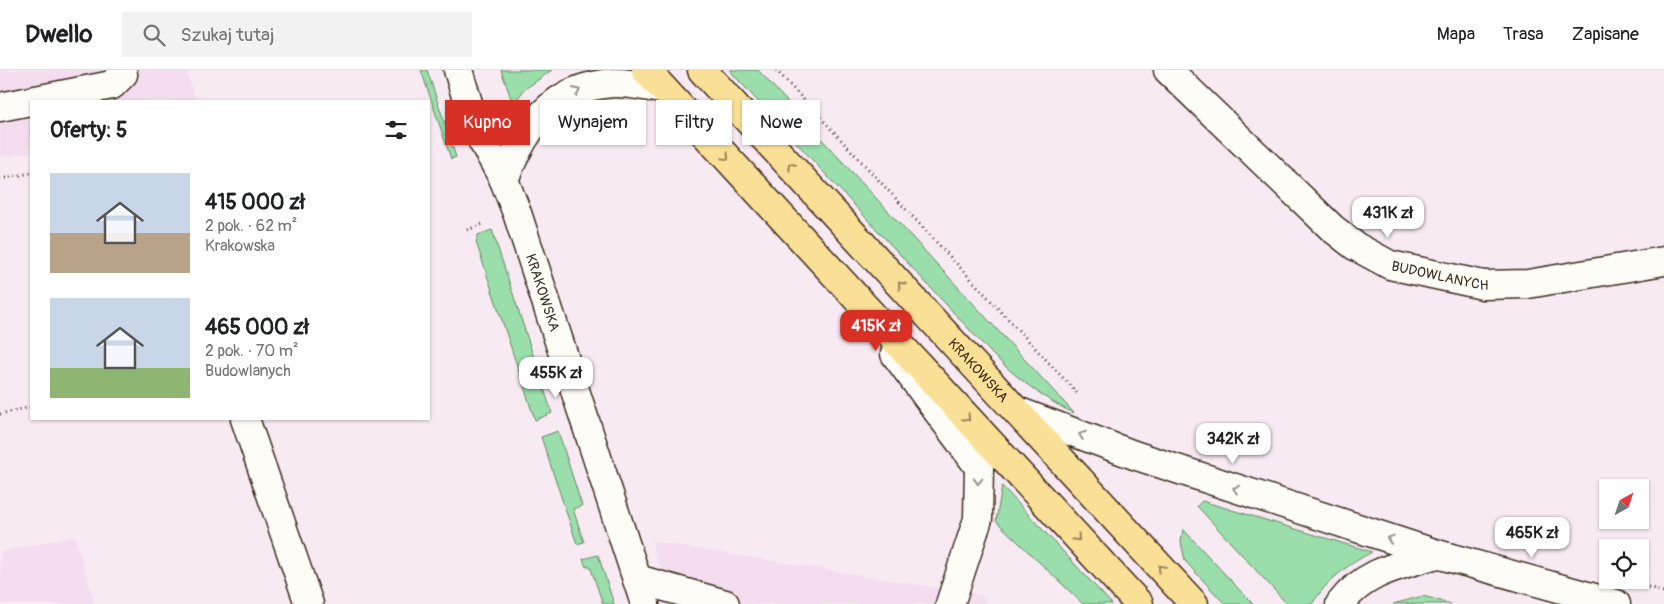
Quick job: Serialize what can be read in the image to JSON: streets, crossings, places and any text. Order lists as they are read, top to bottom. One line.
{"streets":{"main road":["KRAKOWSKA"],"street":["BUDOWLANYCH"]},"one_way":["KRAKOWSKA"],"north":"top right","page":{"header":"Dwello","search":"Szukaj tutaj","nav":["Mapa","Trasa","Zapisane"],"chip":["Kupno","Wynajem","Filtry","Nowe"],"heading":"Oferty: 5","list":[{"name":"415 000 zł","note":"2 pok. · 62 m² · Krakowska"},{"name":"465 000 zł","note":"2 pok. · 70 m² · Budowlanych"}],"price":["431K zł","415K zł","455K zł","342K zł","465K zł"]}}
